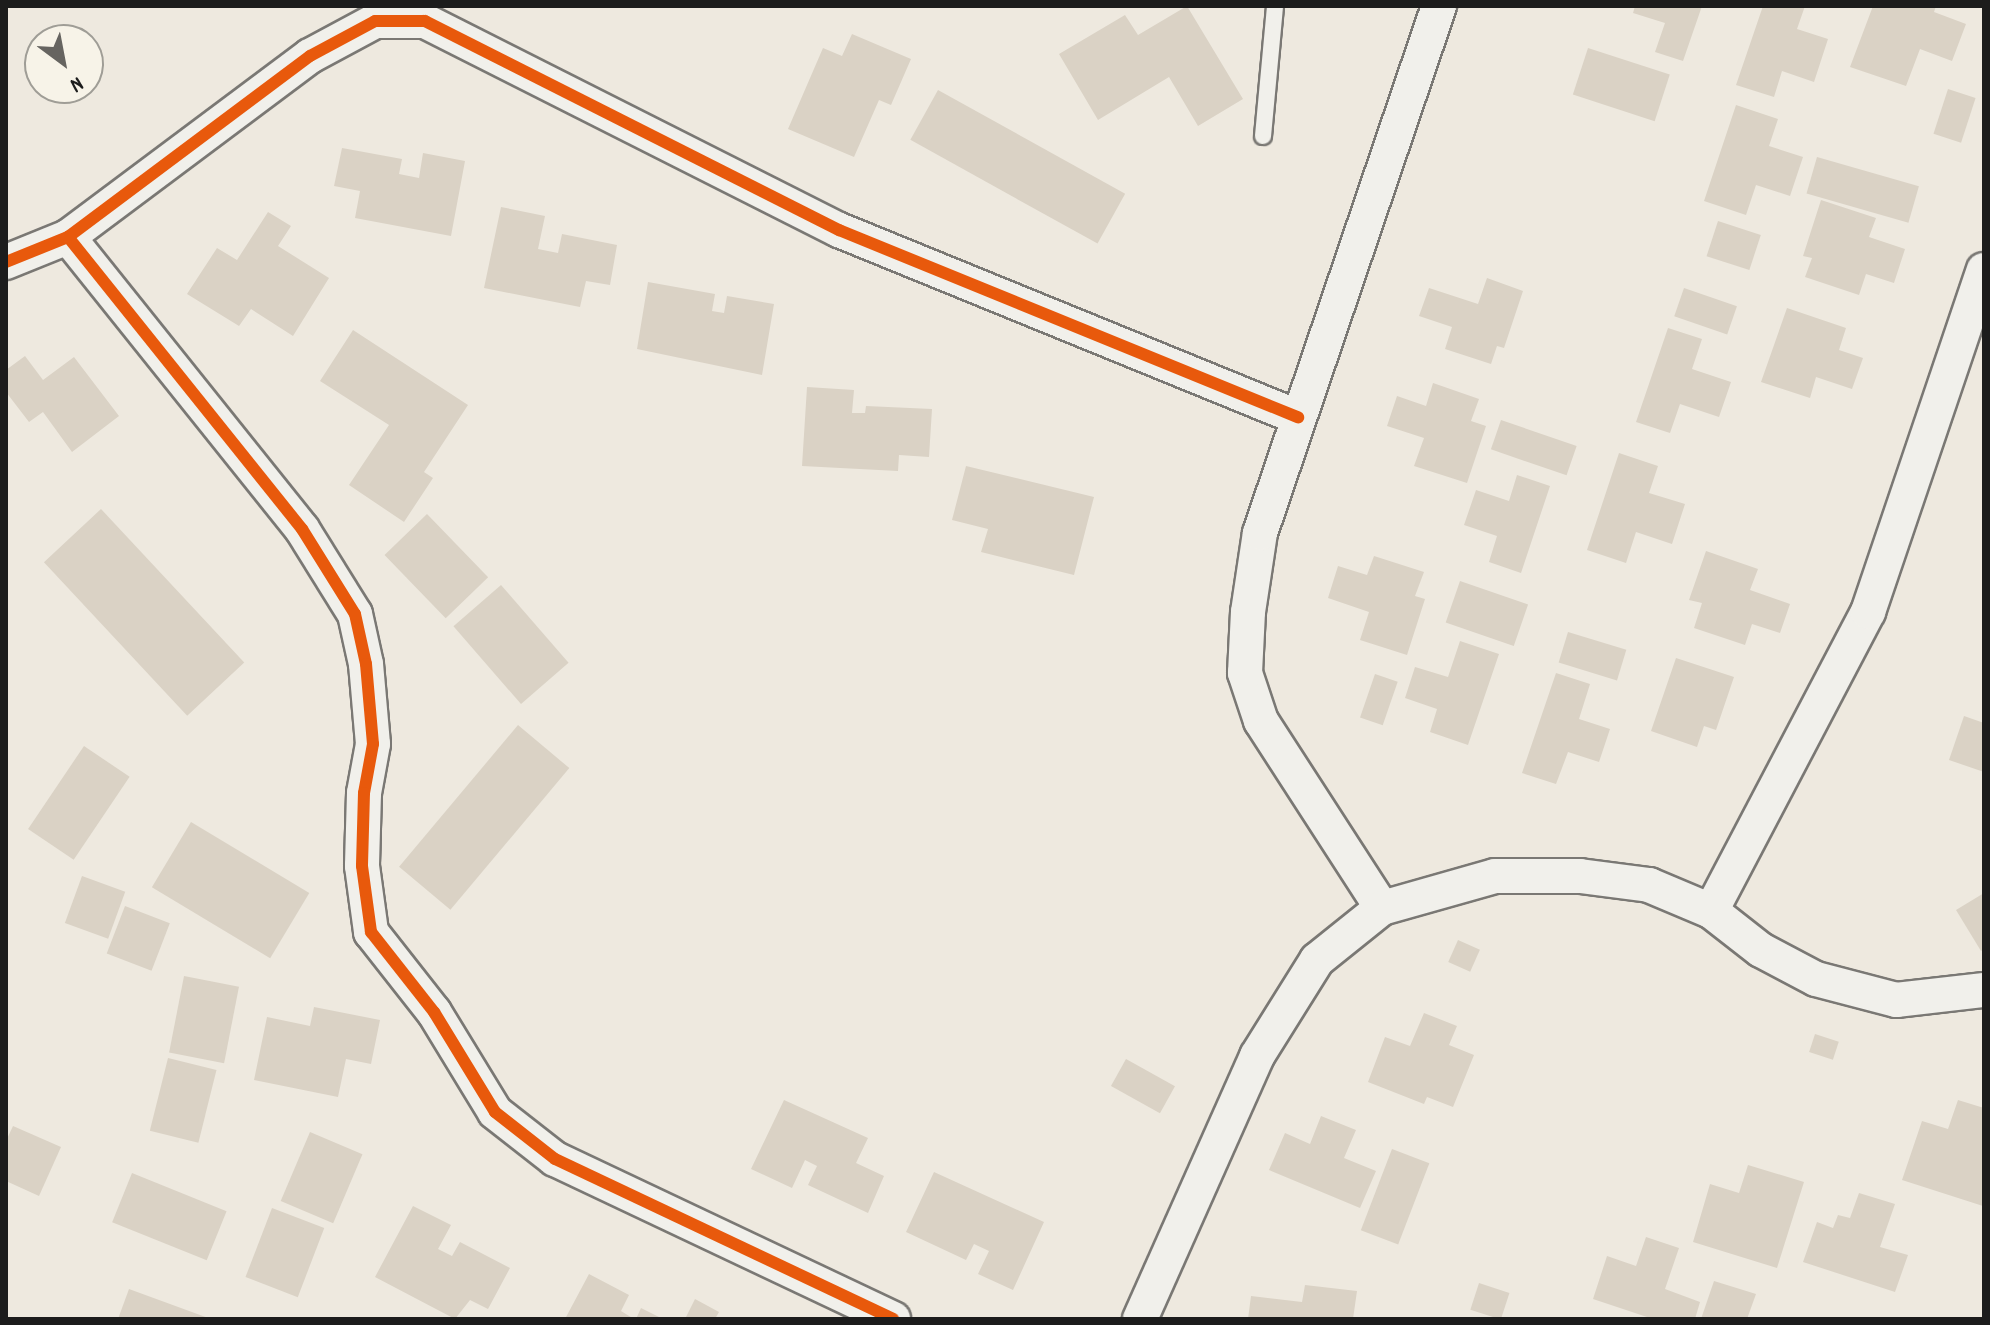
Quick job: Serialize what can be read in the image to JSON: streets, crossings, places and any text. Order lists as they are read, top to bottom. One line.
{"north":"bottom right"}
